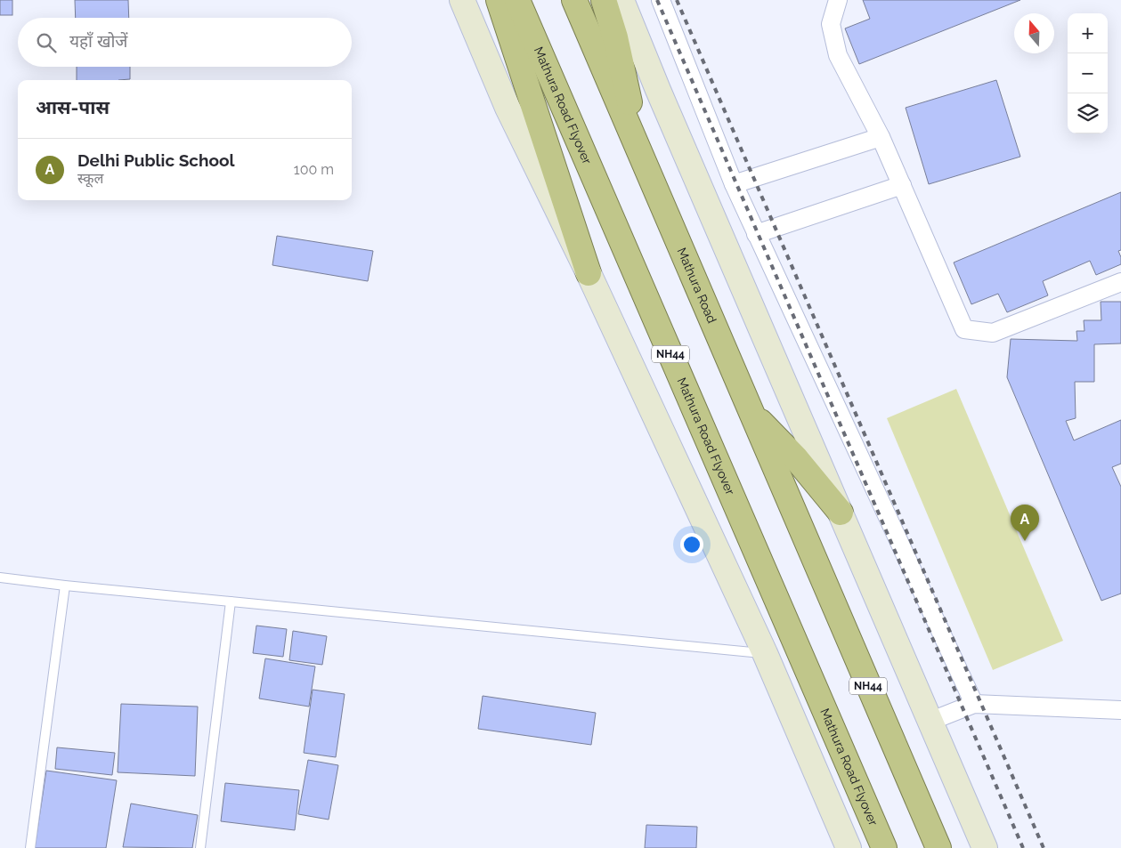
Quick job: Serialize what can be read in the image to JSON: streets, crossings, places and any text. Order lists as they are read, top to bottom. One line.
{"streets":{"highway":["Mathura Road Flyover","Mathura Road","NH44"]},"crossings":[["Mathura Road","NH44"]],"north":"top","page":{"map_buttons":["+","−"],"search":"यहाँ खोजें","heading":"आस-पास","list":[{"mark":"A","name":"Delhi Public School","note":"स्कूल","value":"100 m"}],"pins":"A"}}
